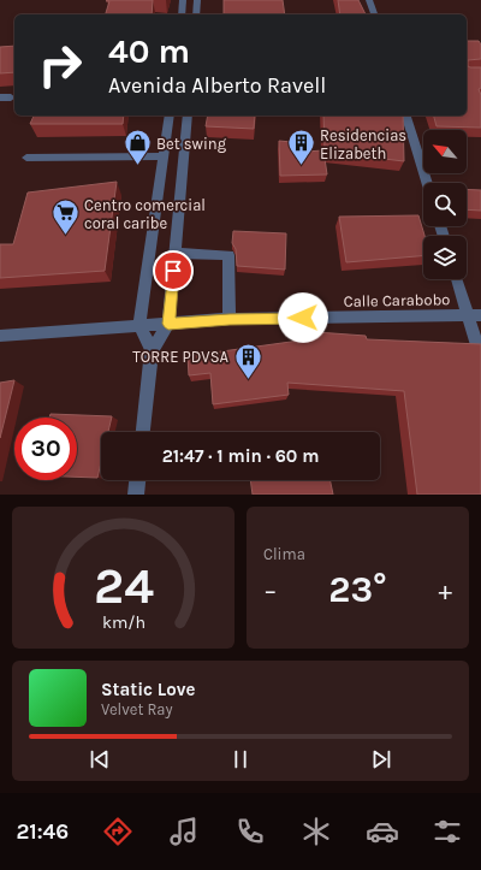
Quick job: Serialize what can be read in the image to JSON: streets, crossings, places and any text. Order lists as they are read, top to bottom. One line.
{"streets":{"street":["Calle Carabobo"]},"places":{"shop":["Bet swing"],"building":["Residencias Elizabeth","TORRE PDVSA"],"supermarket":["Centro comercial coral caribe"]},"north":"top left","page":{"turn":["40 m","Avenida Alberto Ravell"],"limit":"30","trip":"21:47 · 1 min · 60 m","tile":"Clima","heat":["−","23°","+"],"song":["Static Love","Velvet Ray"],"tabs":"21:46","gauge":["24","km/h"]}}
